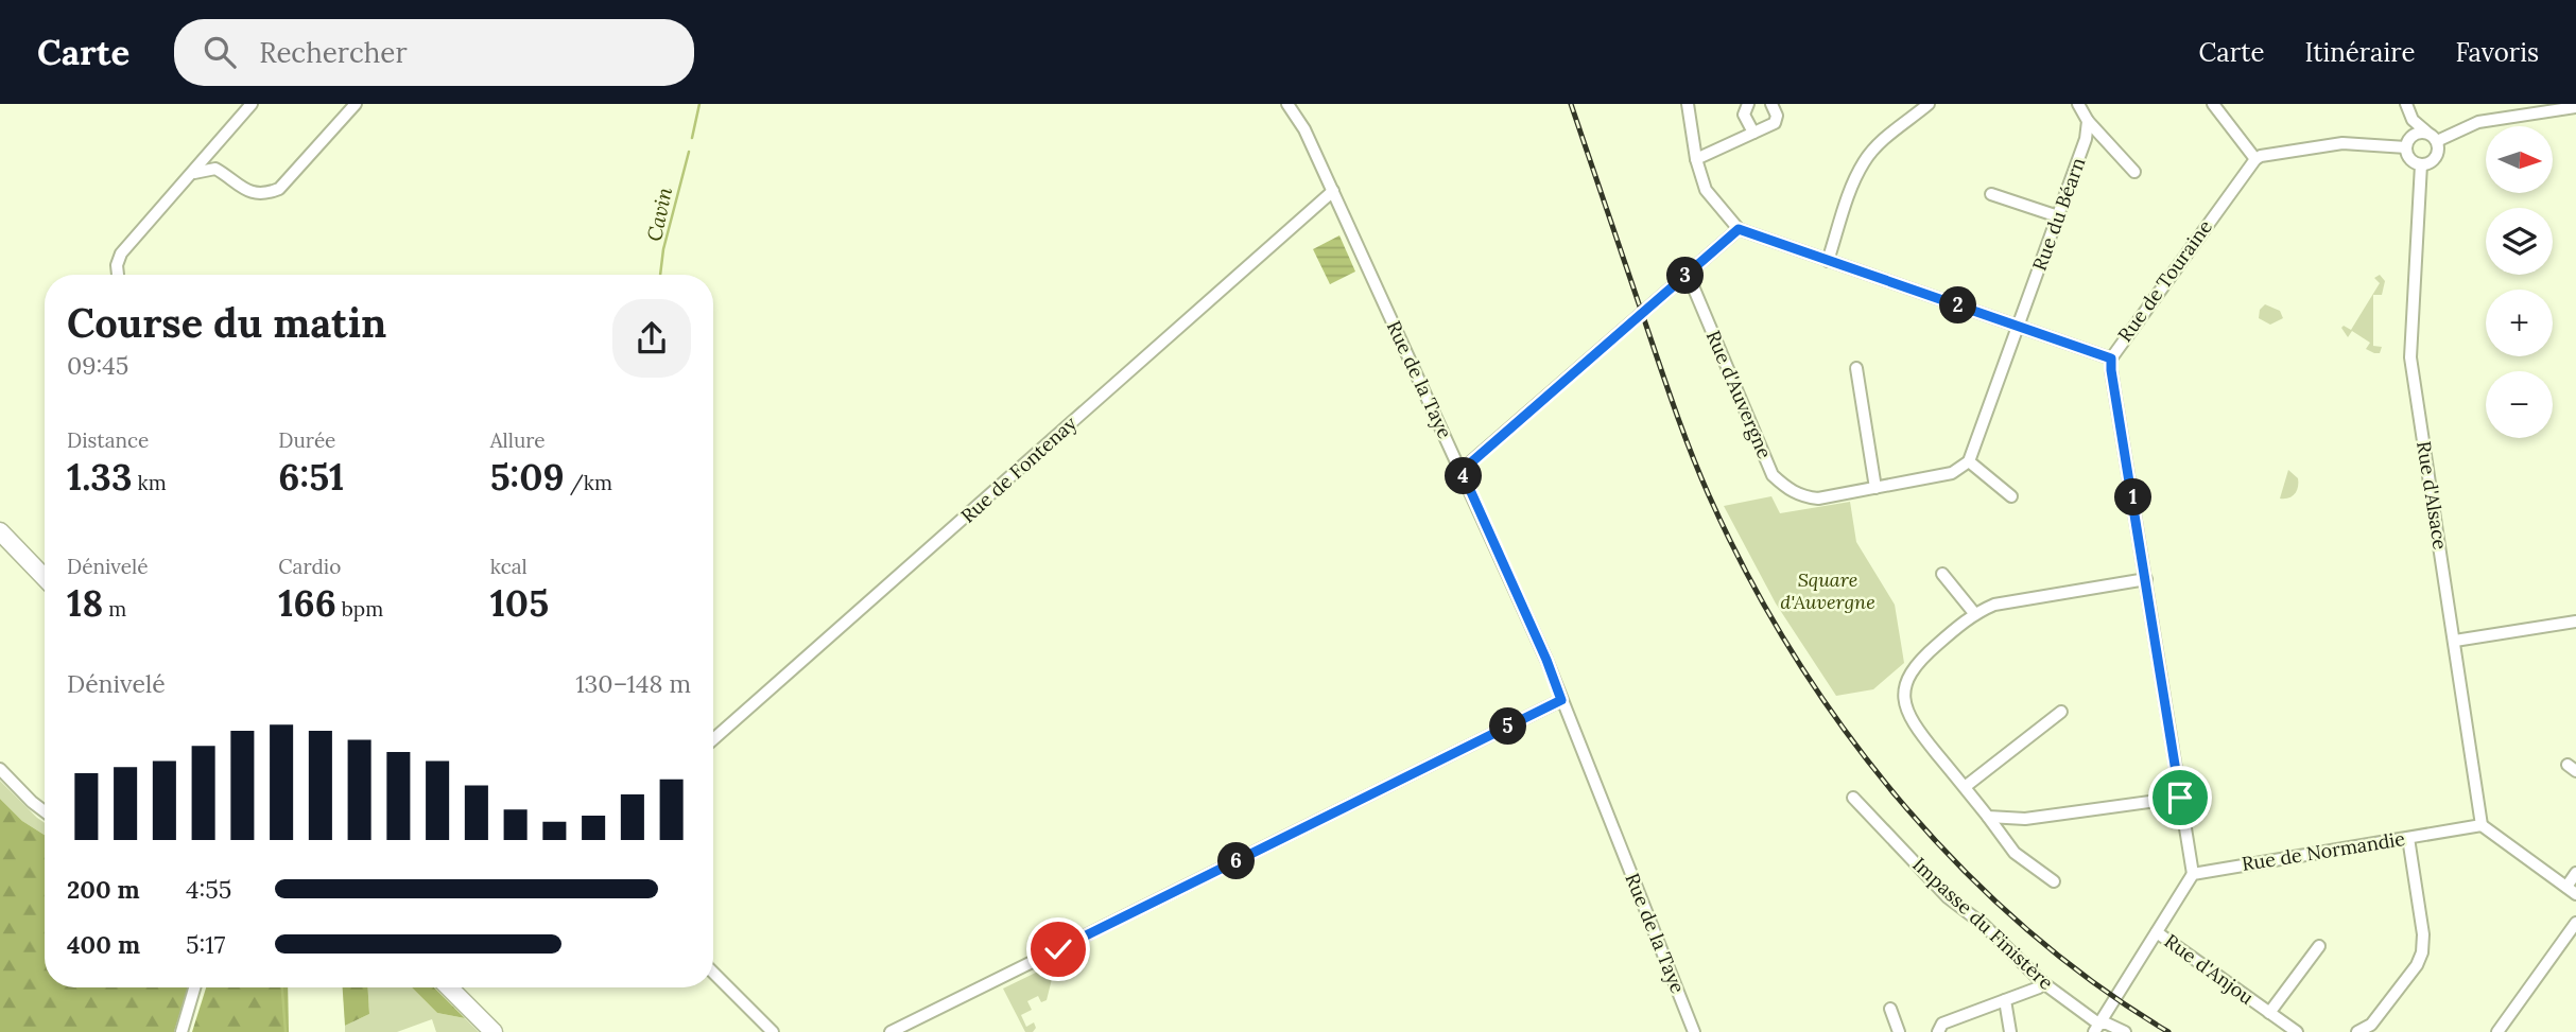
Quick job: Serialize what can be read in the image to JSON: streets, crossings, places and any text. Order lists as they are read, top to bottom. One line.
{"streets":{"street":["Rue du Béarn","Rue de Touraine","Rue de la Taye","Rue d'Auvergne","Rue de Fontenay","Rue d'Alsace","Rue de Normandie","Impasse du Finistère","Rue d'Anjou"]},"crossings":[["Rue de Touraine","Rue de Normandie"],["Rue de la Taye","Rue de Fontenay"],["Rue d'Alsace","Rue de Normandie"]],"water":["Cavin"],"parks":["Square d'Auvergne"],"north":"right","page":{"header":"Carte","search":"Rechercher","nav":["Carte","Itinéraire","Favoris"],"map_buttons":["+","−"],"pins":["3","2","4","1","5","6"],"heading":["Course du matin","09:45"],"stats":[["Distance","1.33 km"],["Durée","6:51"],["Allure","5:09 /km"],["Dénivelé","18 m"],["Cardio","166 bpm"],["kcal","105"]],"chart":["Dénivelé","130–148 m"],"list":[{"name":"200 m","note":"4:55"},{"name":"400 m","note":"5:17"}]}}
